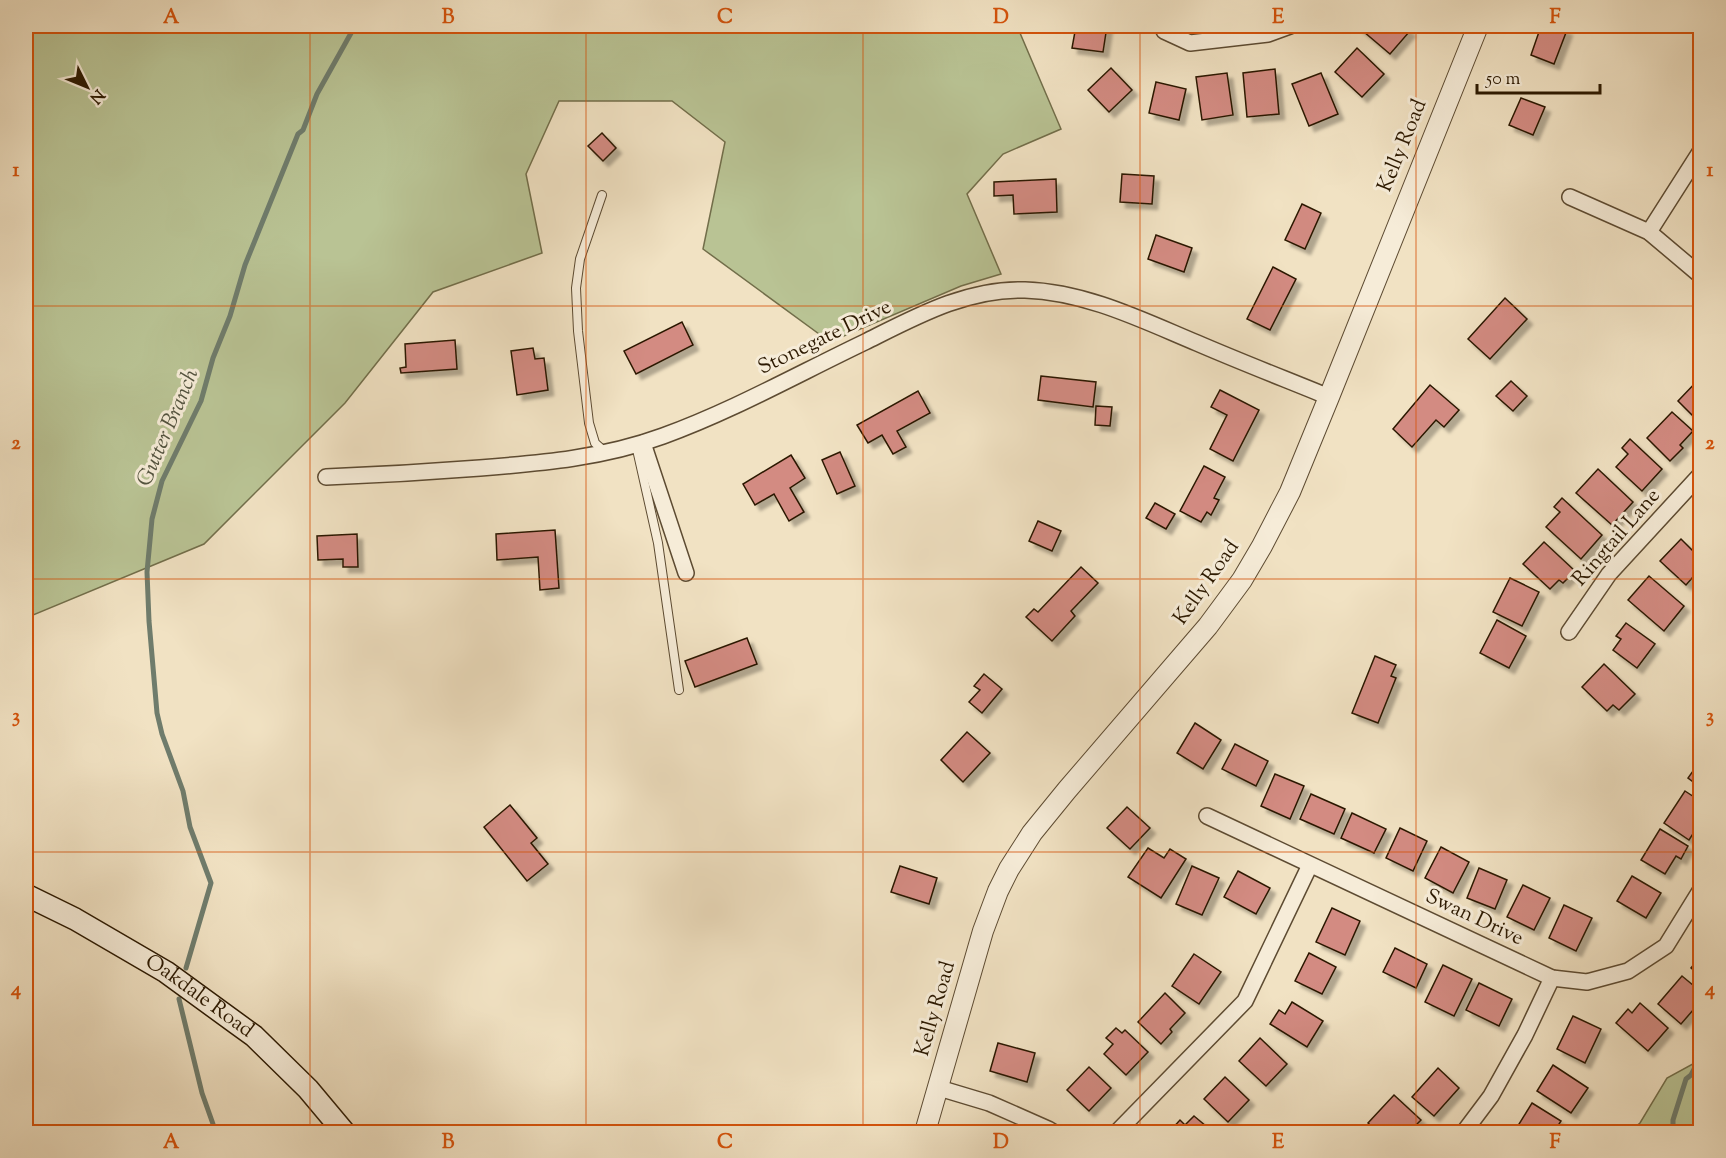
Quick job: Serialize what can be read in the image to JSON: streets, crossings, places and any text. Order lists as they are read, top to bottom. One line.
{"streets":{"main road":["Oakdale Road"],"street":["Kelly Road","Stonegate Drive","Ringtail Lane","Swan Drive"]},"crossings":[["Kelly Road","Stonegate Drive"]],"water":["Gutter Branch"],"scale_bar":"50 m","north":"bottom right","grid":{"columns":["A","B","C","D","E","F"],"rows":["1","2","3","4"]}}
